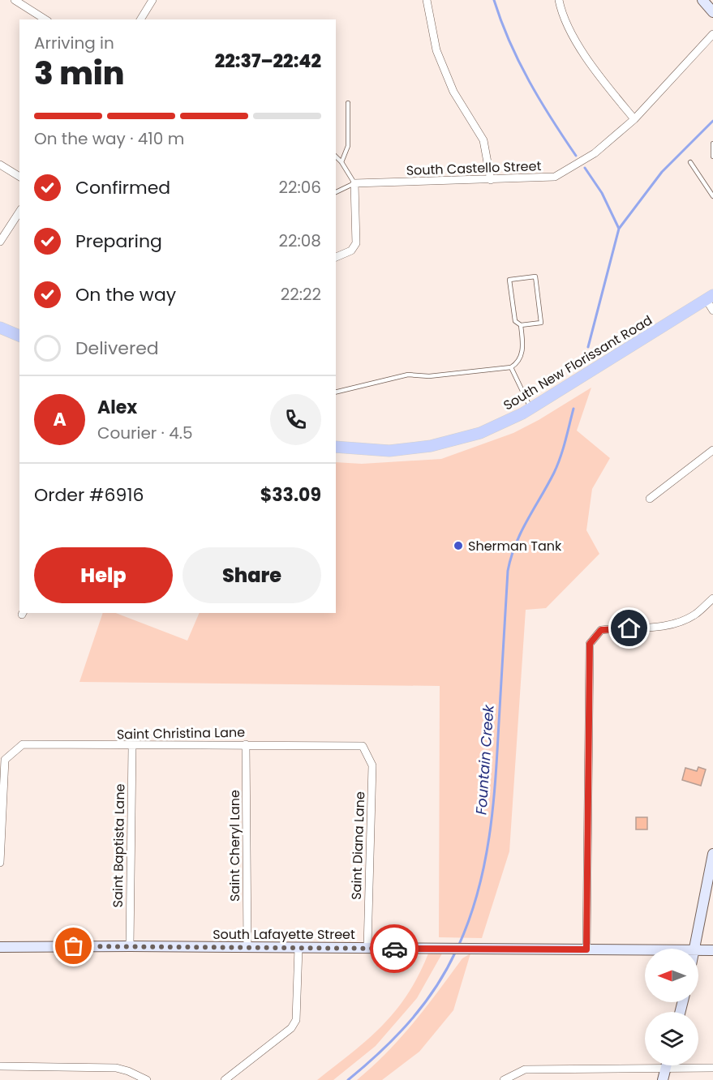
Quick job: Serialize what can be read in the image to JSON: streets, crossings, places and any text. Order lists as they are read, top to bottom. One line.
{"streets":{"main road":["South New Florissant Road"],"street":["South Castello Street","Saint Christina Lane","Saint Baptista Lane","Saint Cheryl Lane","Saint Diana Lane","South Lafayette Street"]},"crossings":[["Saint Christina Lane","Saint Baptista Lane"],["Saint Christina Lane","Saint Cheryl Lane"],["Saint Christina Lane","Saint Diana Lane"],["Saint Baptista Lane","South Lafayette Street"],["Saint Cheryl Lane","South Lafayette Street"],["Saint Diana Lane","South Lafayette Street"]],"water":["Fountain Creek"],"places":["Sherman Tank"],"north":"left","page":{"heading":["3 min","Arriving in","22:37–22:42"],"panel":["Alex","Courier · 4.5","Order #6916","$33.09"],"bar":"On the way · 410 m","list":[["Confirmed","22:06"],["Preparing","22:08"],["On the way","22:22"],"Delivered"],"round":"A","buttons":["Help","Share"]}}
